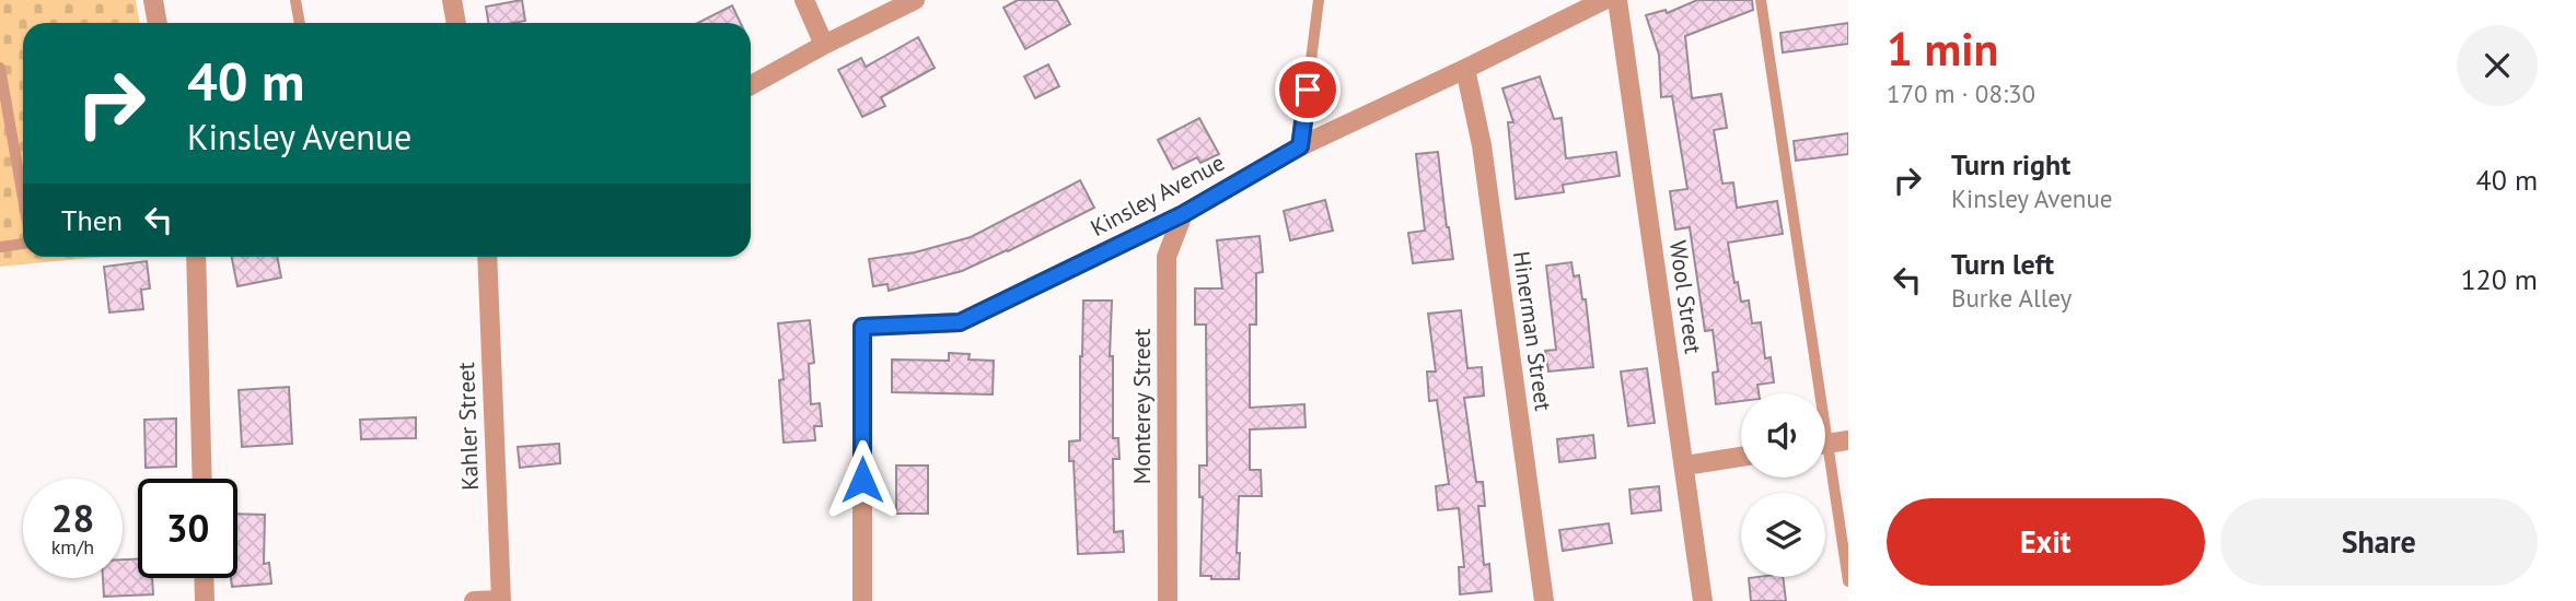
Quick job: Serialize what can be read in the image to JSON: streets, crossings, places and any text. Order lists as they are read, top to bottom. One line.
{"streets":{"street":["Kinsley Avenue","Wool Street","Hinerman Street","Monterey Street","Kahler Street"]},"crossings":[["Kinsley Avenue","Hinerman Street"],["Kinsley Avenue","Monterey Street"]],"page":{"heading":["1 min","170 m · 08:30"],"turn":["40 m","Kinsley Avenue"],"list":[{"name":"Turn right","note":"Kinsley Avenue","value":"40 m"},{"name":"Turn left","note":"Burke Alley","value":"120 m"}],"then":"Then","speed":"28 km/h","limit":"30","buttons":["Exit","Share"]}}
